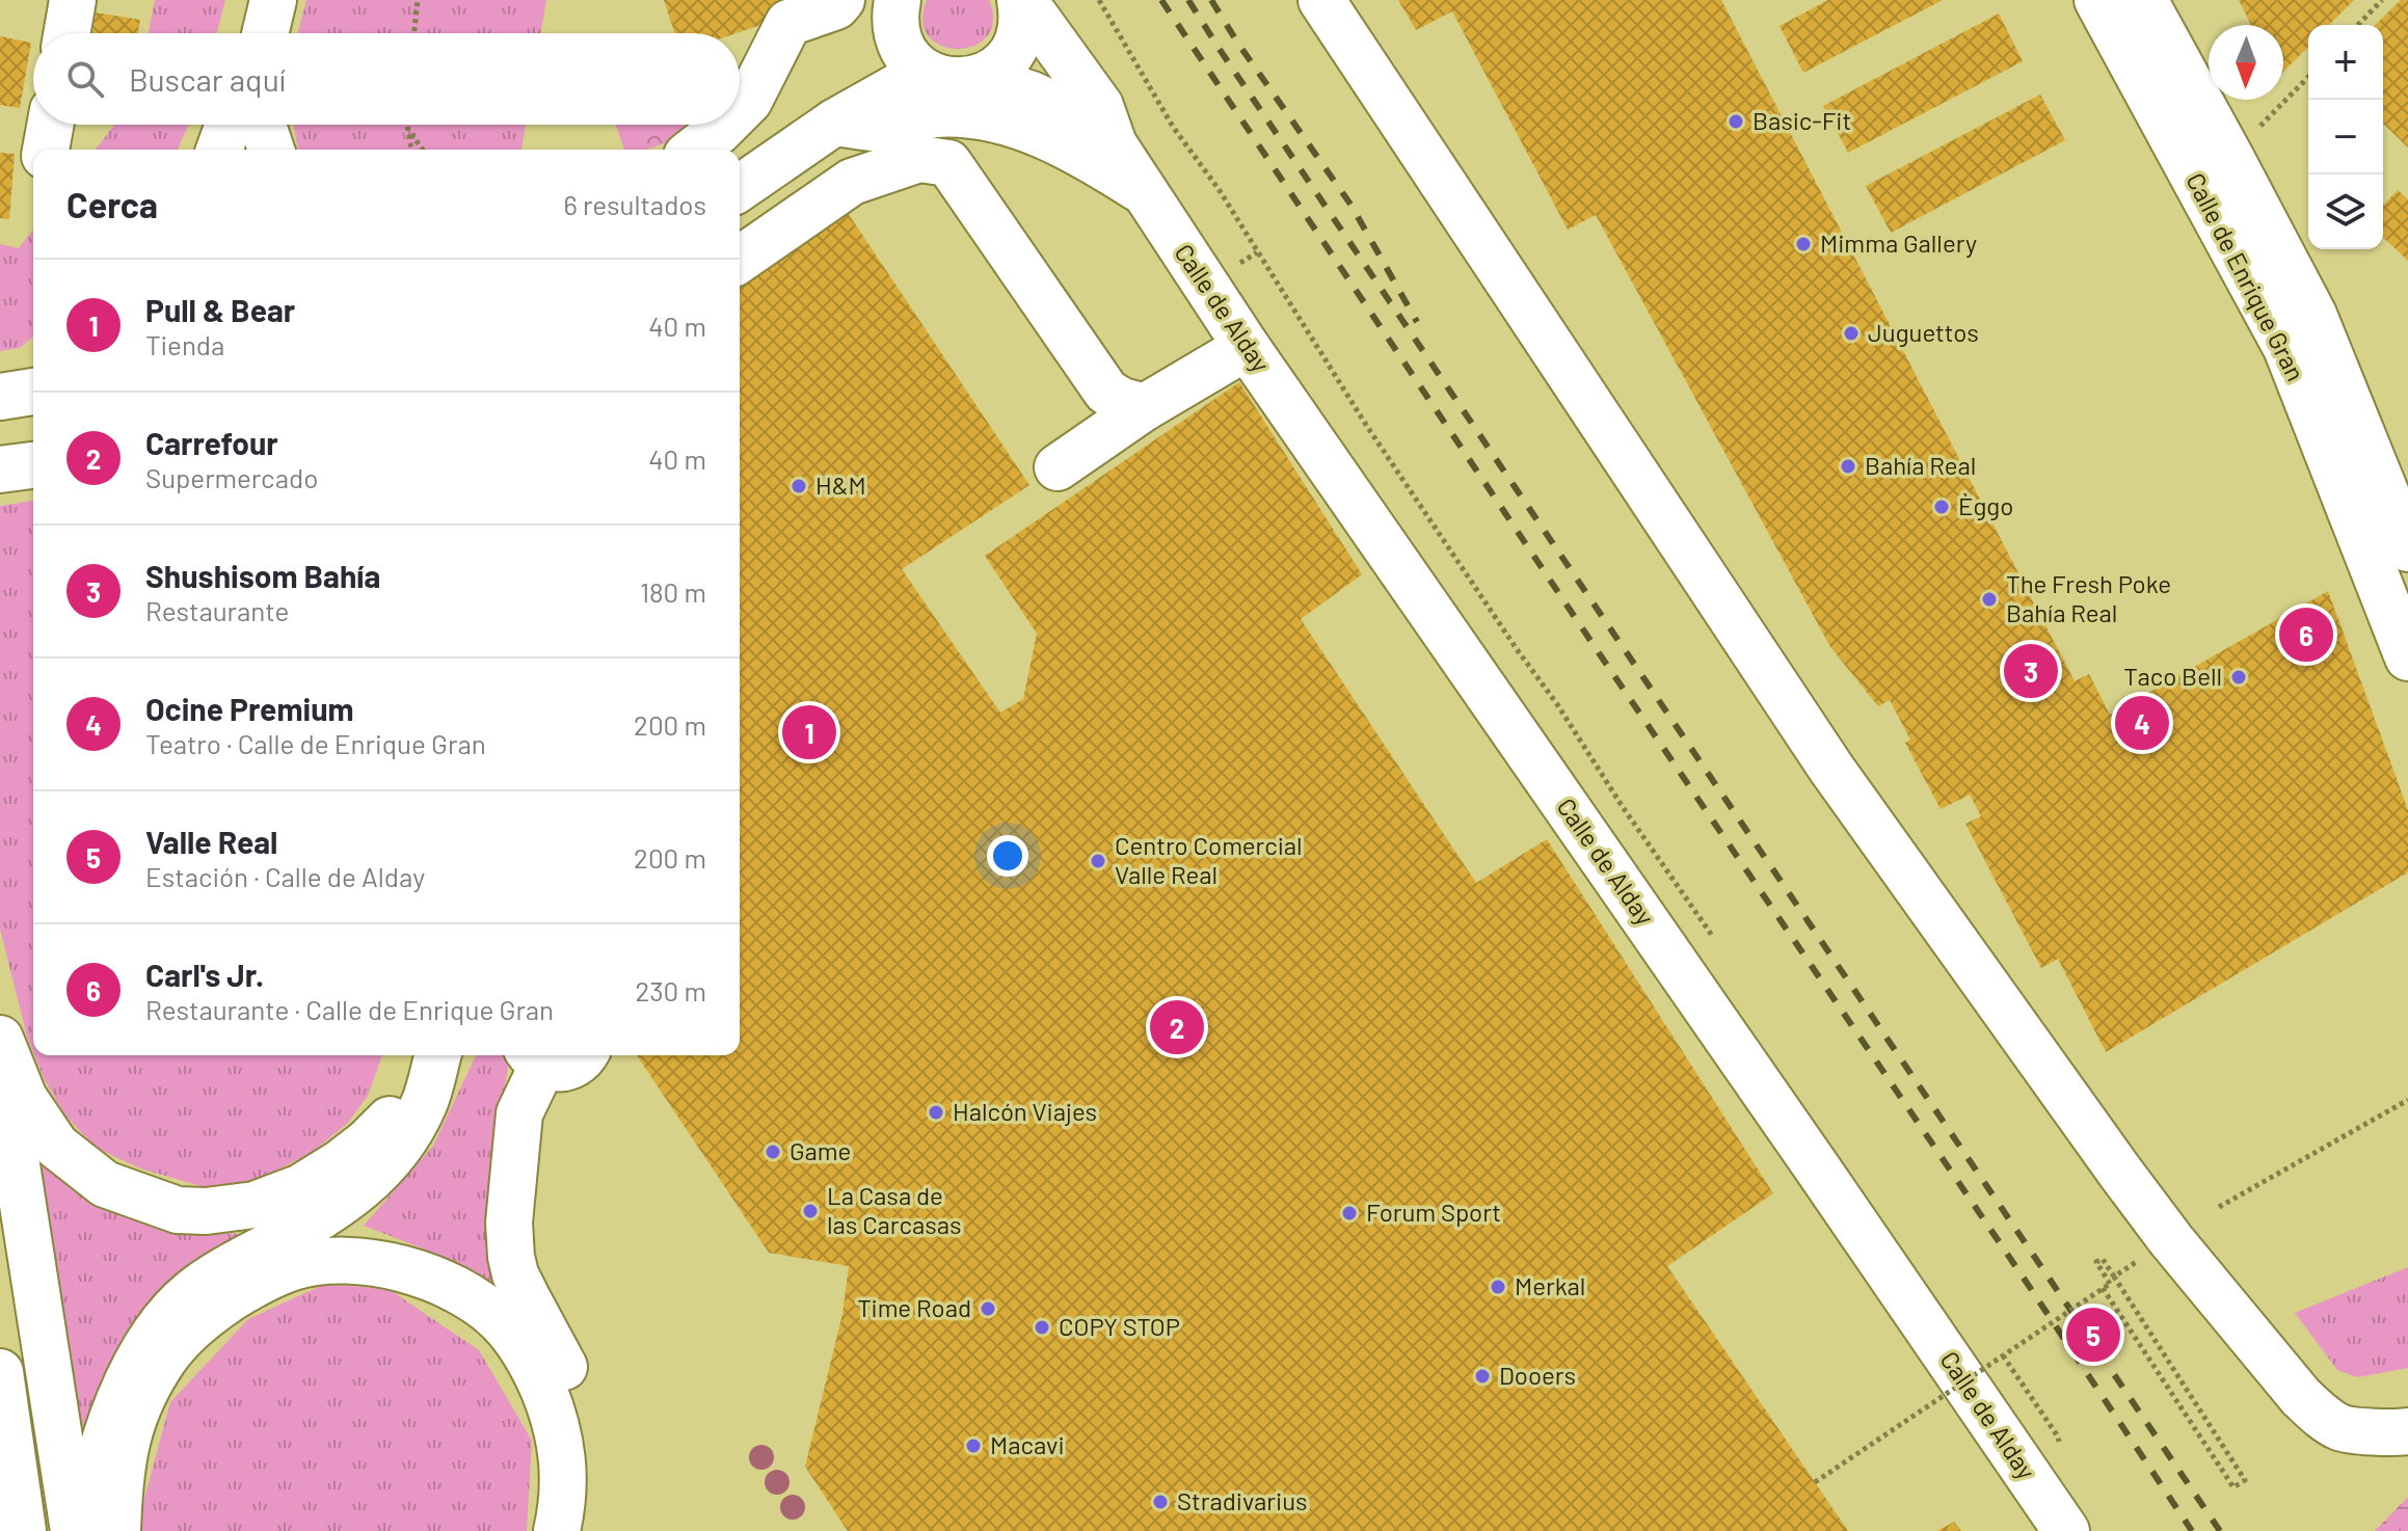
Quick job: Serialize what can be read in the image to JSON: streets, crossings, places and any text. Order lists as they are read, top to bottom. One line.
{"streets":{"main road":["Calle de Enrique Gran","Calle de Alday"]},"places":["Basic-Fit","Mimma Gallery","Juguettos","Bahía Real","H&M","Èggo","The Fresh Poke Bahía Real","Taco Bell","Centro Comercial Valle Real","Halcón Viajes","Game","La Casa de las Carcasas","Forum Sport","Merkal","Time Road","COPY STOP","Dooers","Macavi","Stradivarius"],"north":"bottom","page":{"map_buttons":["+","−"],"search":"Buscar aquí","heading":["Cerca","6 resultados"],"list":[{"mark":"1","name":"Pull & Bear","note":"Tienda","value":"40 m"},{"mark":"2","name":"Carrefour","note":"Supermercado","value":"40 m"},{"mark":"3","name":"Shushisom Bahía","note":"Restaurante","value":"180 m"},{"mark":"4","name":"Ocine Premium","note":"Teatro · Calle de Enrique Gran","value":"200 m"},{"mark":"5","name":"Valle Real","note":"Estación · Calle de Alday","value":"200 m"},{"mark":"6","name":"Carl's Jr.","note":"Restaurante · Calle de Enrique Gran","value":"230 m"}],"pins":["6","3","4","1","2","5"]}}
